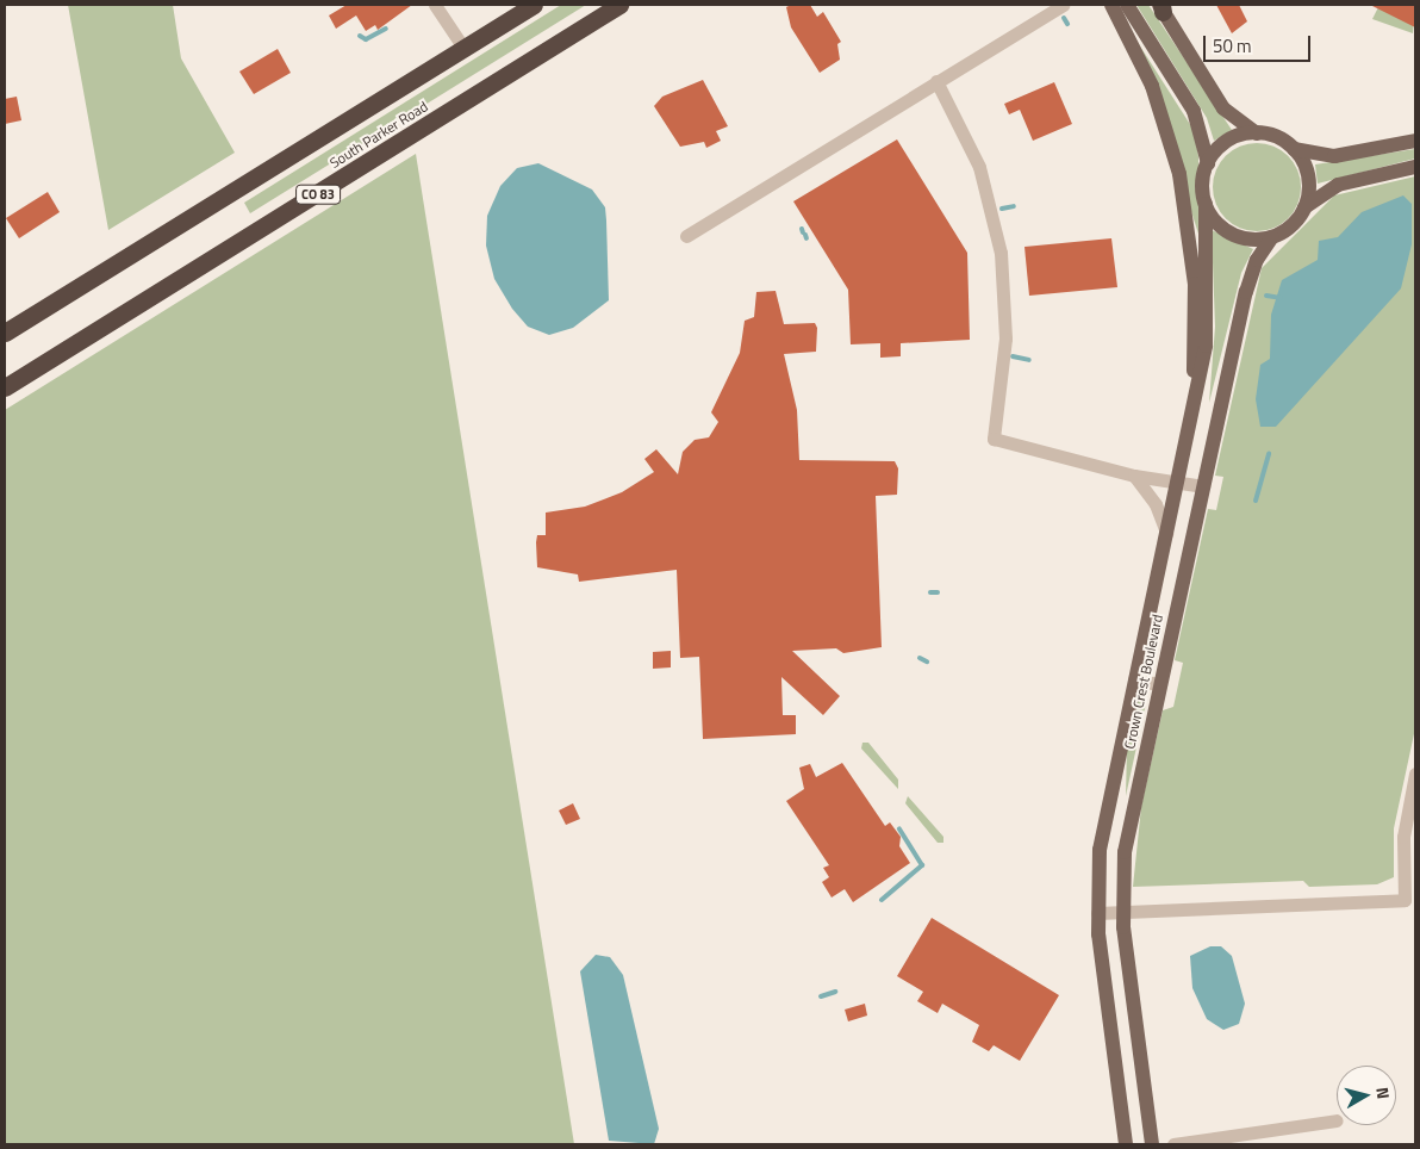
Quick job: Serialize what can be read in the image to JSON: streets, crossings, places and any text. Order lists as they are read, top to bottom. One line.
{"streets":{"highway":["South Parker Road","CO 83"],"main road":["Crown Crest Boulevard"]},"scale_bar":"50 m","north":"right"}
